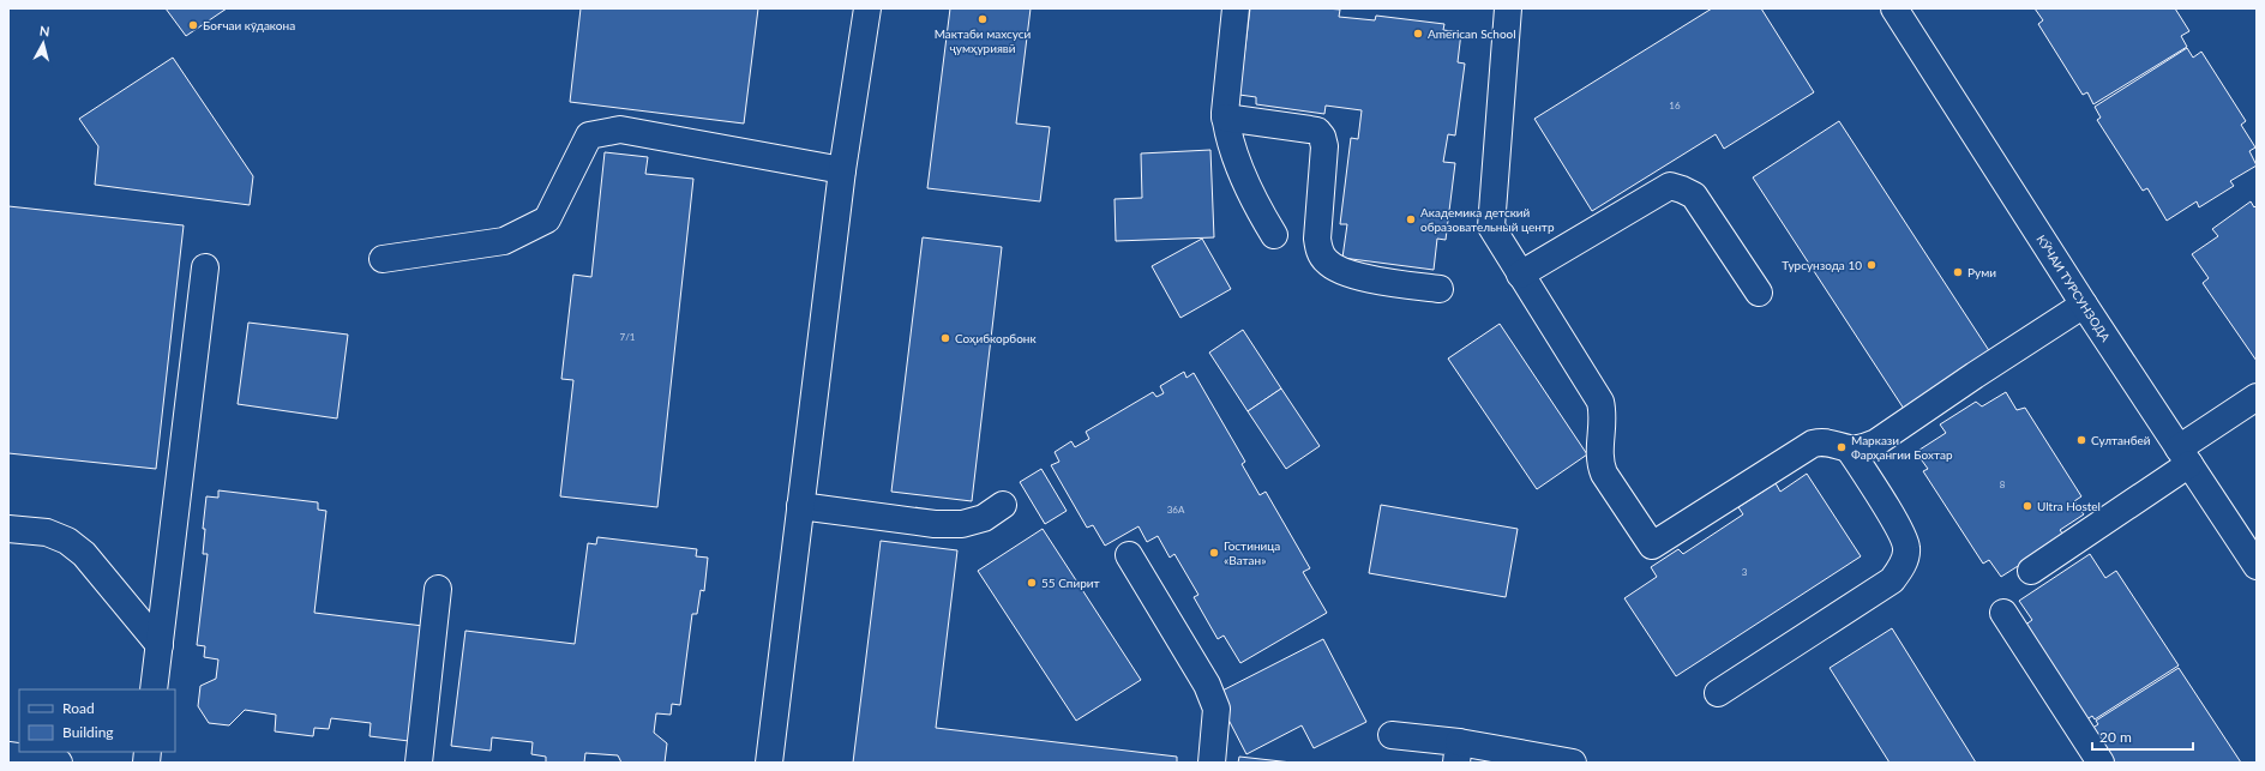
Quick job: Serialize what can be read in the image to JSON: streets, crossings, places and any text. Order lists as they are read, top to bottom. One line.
{"streets":{"street":["КӮЧАИ ТУРСУНЗОДА"]},"places":["Мактаби махсуси ҷумҳуриявӣ","Боғчаи кӯдакона","American School","Академика детский образовательный центр","Турсунзода 10","Руми","Соҳибкорбонк","Султанбей","Маркази Фарҳангии Бохтар","Ultra Hostel","Гостиница «Ватан»","55 Спирит"],"house_numbers":["16","7/1","8","36А","3"],"legend":["Road","Building"],"scale_bar":"20 m","north":"top"}
